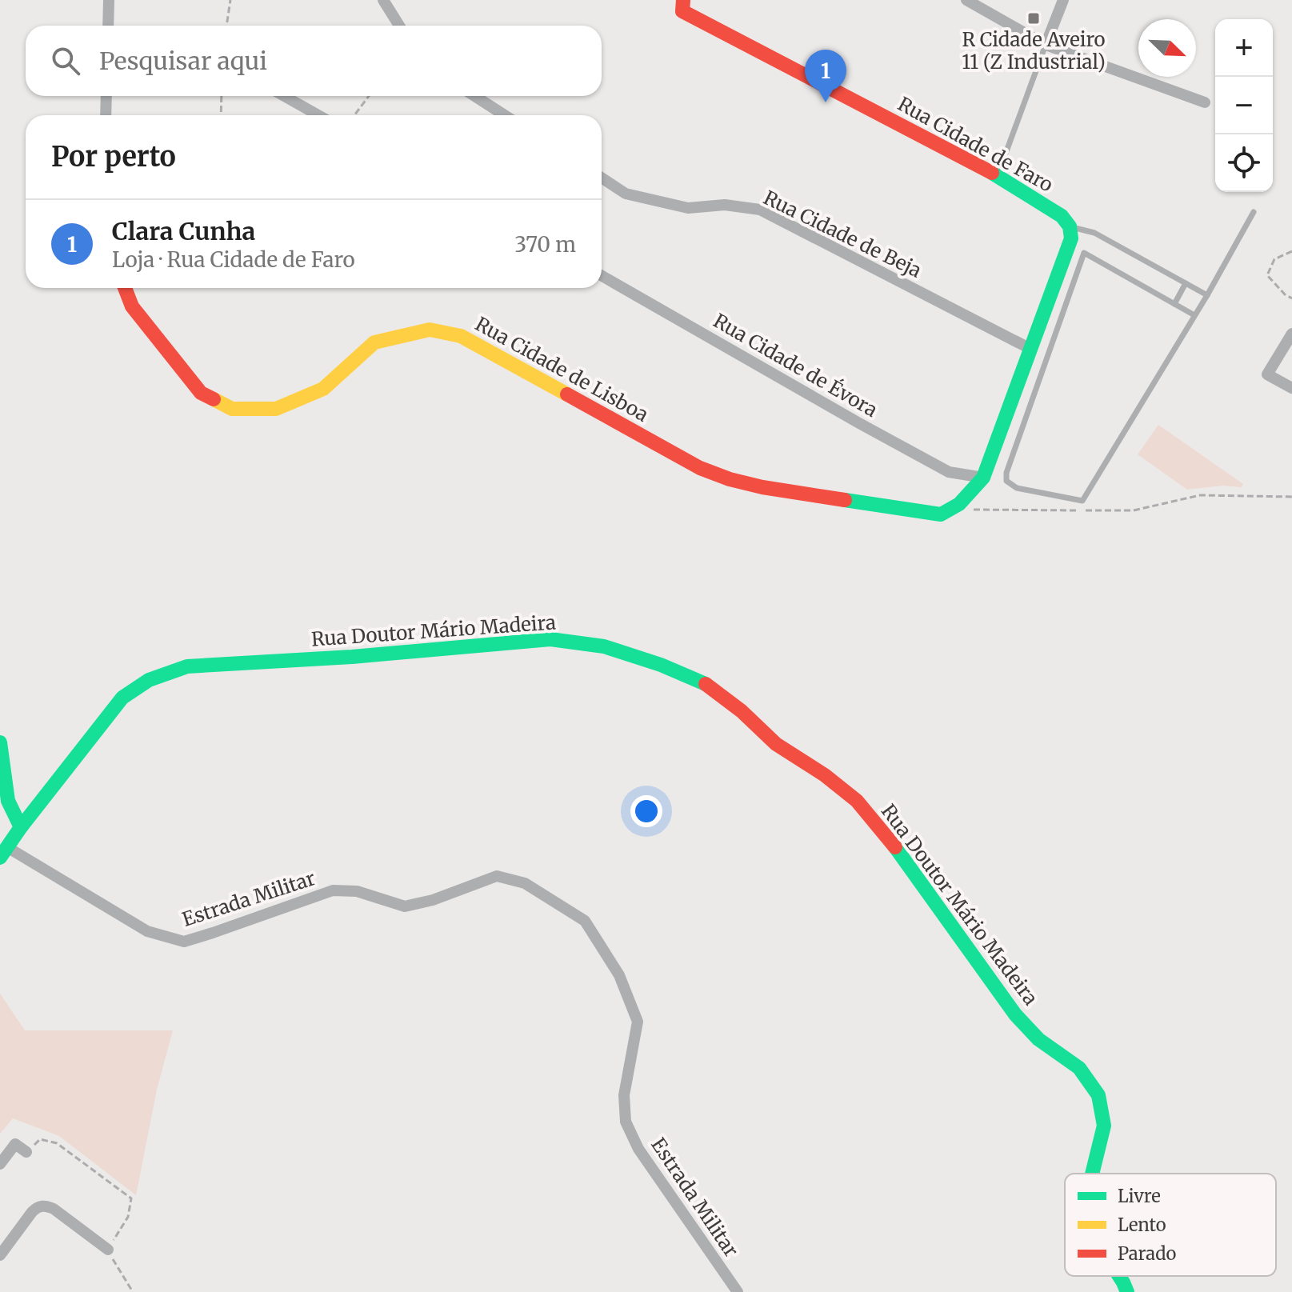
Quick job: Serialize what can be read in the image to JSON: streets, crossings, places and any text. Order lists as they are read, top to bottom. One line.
{"streets":{"street":["Rua Cidade de Faro","Rua Cidade de Beja","Rua Cidade de Évora","Rua Cidade de Lisboa","Rua Doutor Mário Madeira","Estrada Militar"]},"crossings":[["Rua Doutor Mário Madeira","Estrada Militar"]],"places":{"transit":["R Cidade Aveiro 11 (Z Industrial)"]},"legend":["Livre","Lento","Parado"],"north":"bottom right","page":{"map_buttons":["+","−"],"search":"Pesquisar aqui","pins":"1","heading":"Por perto","list":[{"mark":"1","name":"Clara Cunha","note":"Loja · Rua Cidade de Faro","value":"370 m"}]}}
